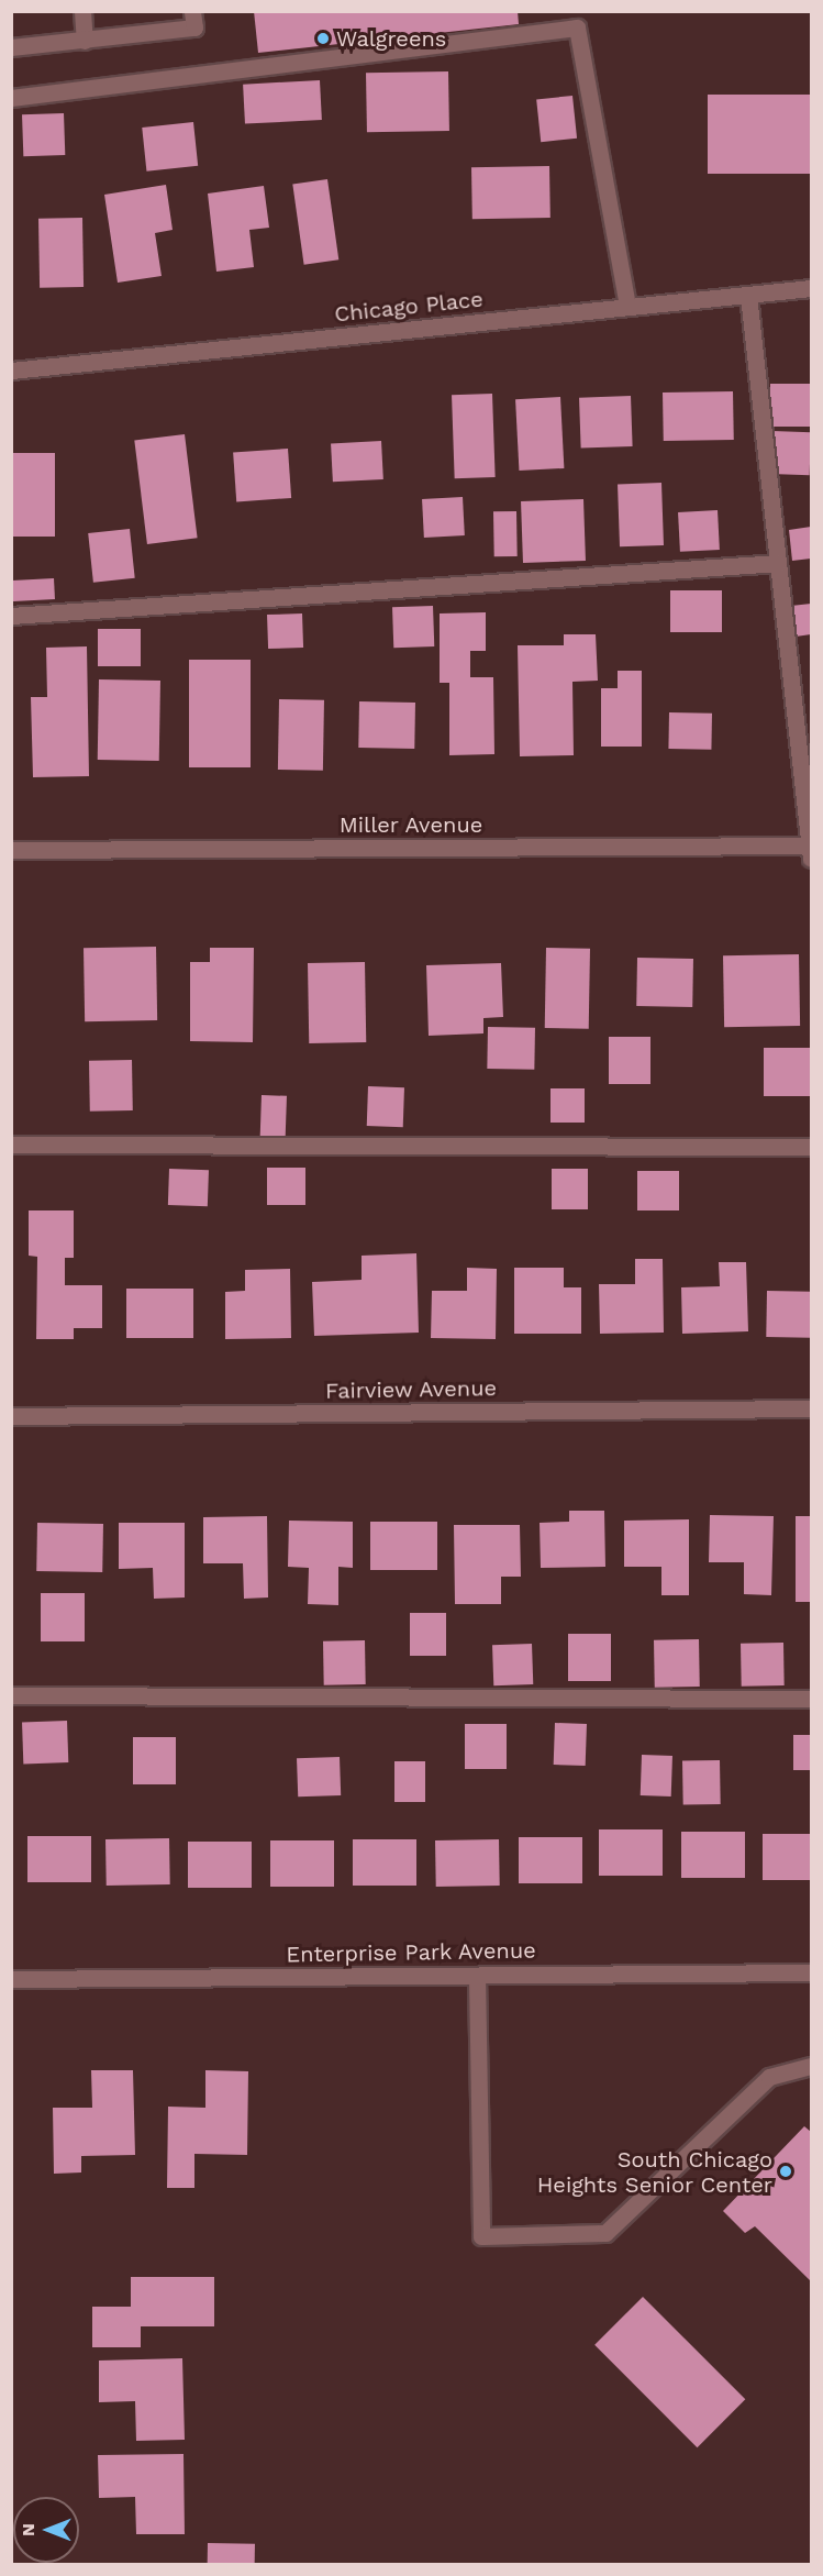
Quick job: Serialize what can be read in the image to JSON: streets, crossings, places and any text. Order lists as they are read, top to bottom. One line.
{"streets":{"street":["Chicago Place","Miller Avenue","Fairview Avenue","Enterprise Park Avenue"]},"places":["Walgreens","South Chicago Heights Senior Center"],"north":"left"}
